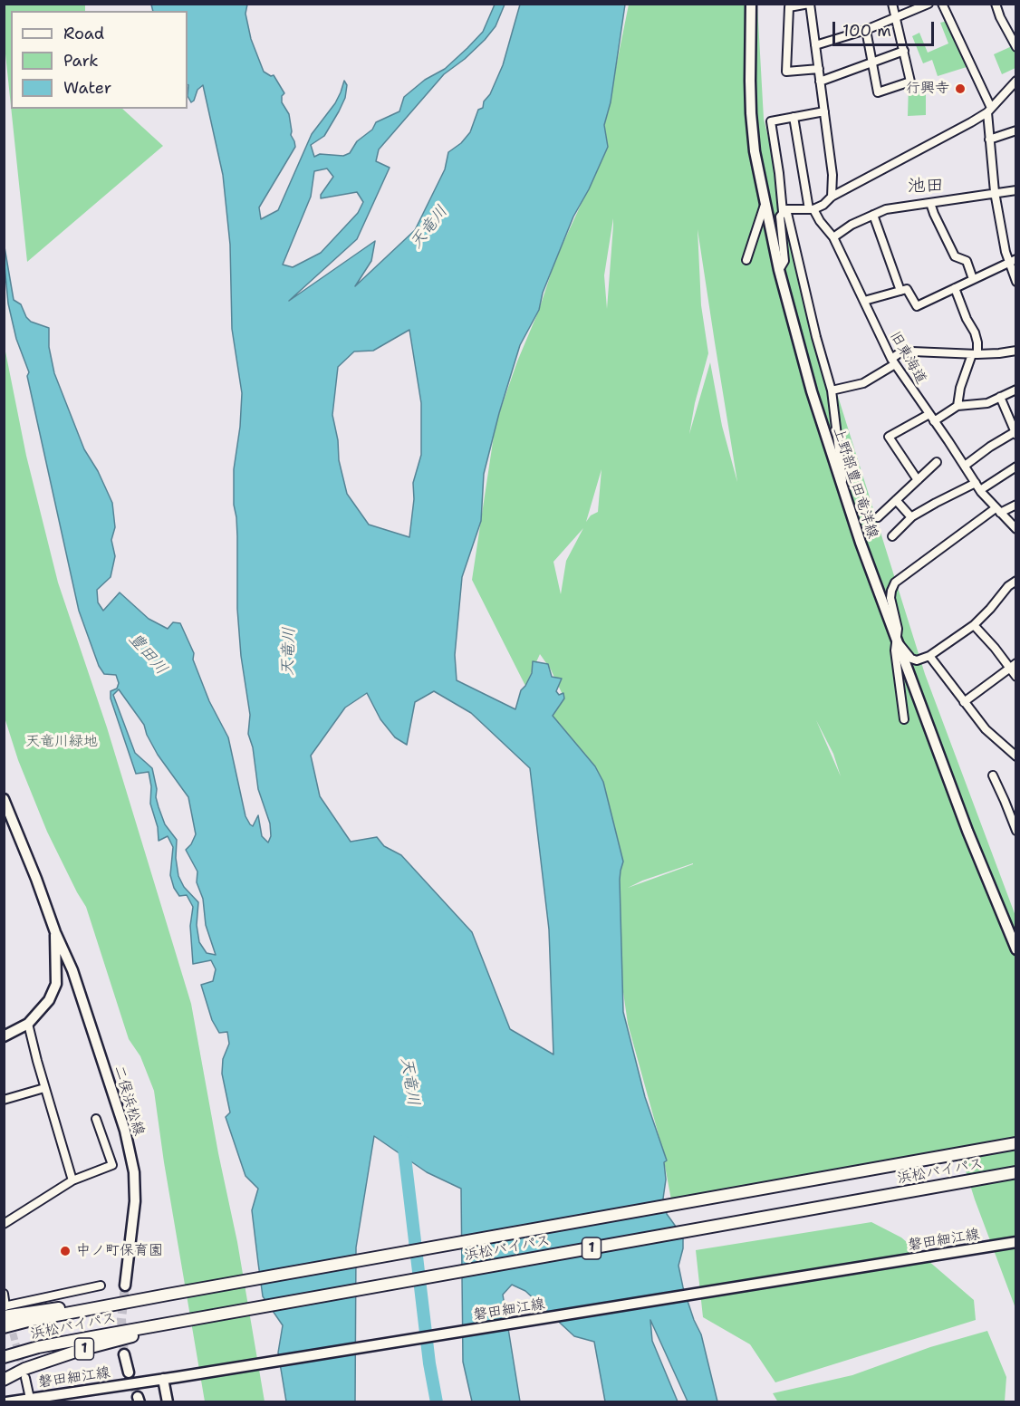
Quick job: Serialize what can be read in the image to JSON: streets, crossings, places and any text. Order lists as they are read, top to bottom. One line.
{"streets":{"highway":["浜松バイパス","1"],"main road":["上野部豊田竜洋線","二俣浜松線","磐田細江線"],"street":["旧東海道"]},"crossings":[["浜松バイパス","1"]],"districts":["池田"],"water":["天竜川","豊田川"],"parks":["天竜川緑地"],"places":["行興寺","中ノ町保育園"],"legend":["Road","Park","Water"],"scale_bar":"100 m"}
